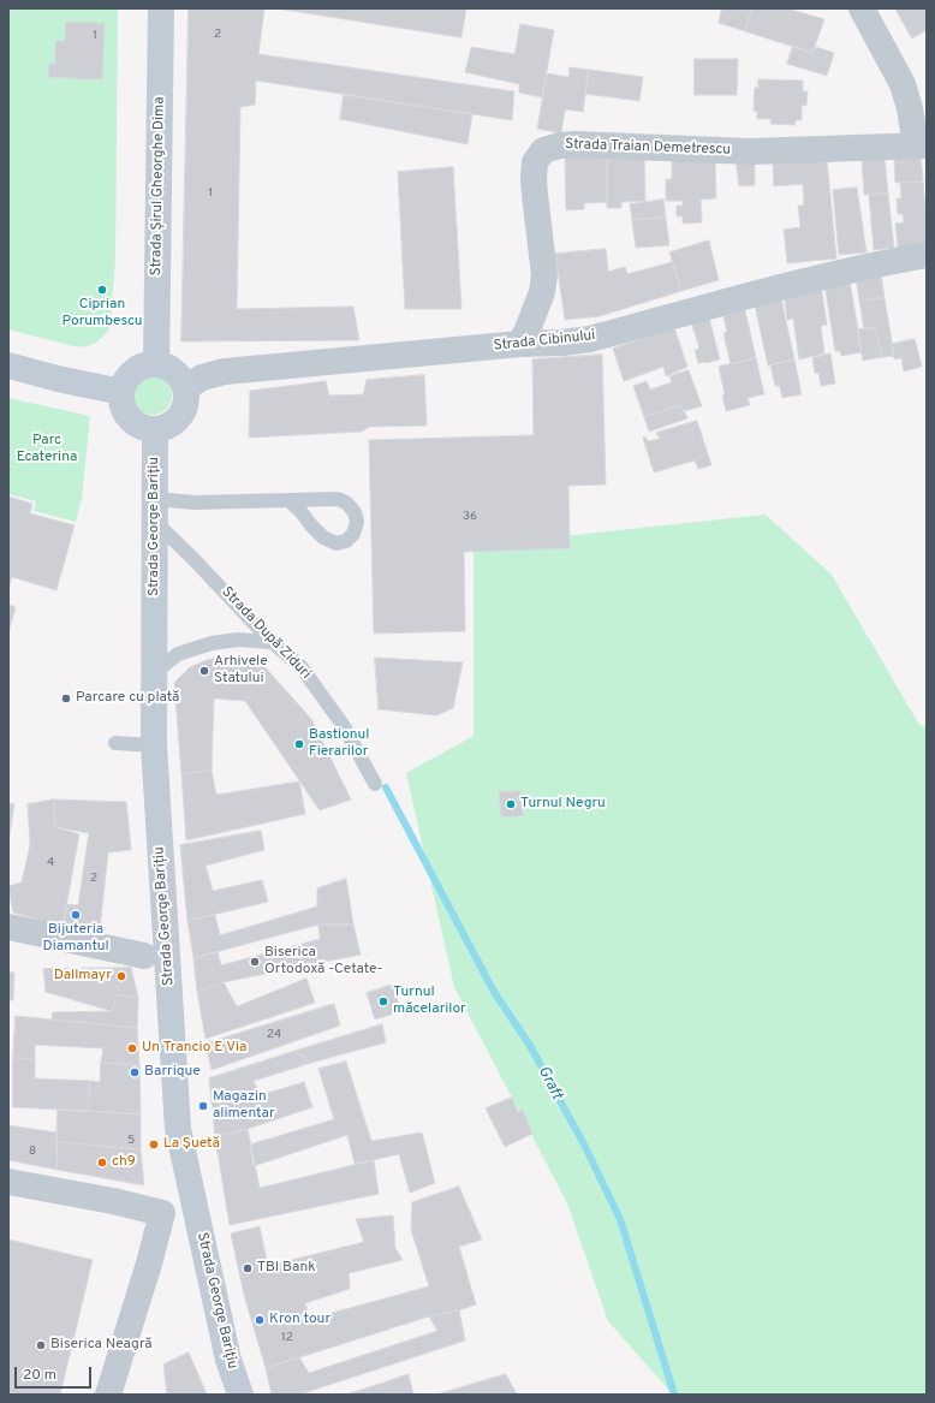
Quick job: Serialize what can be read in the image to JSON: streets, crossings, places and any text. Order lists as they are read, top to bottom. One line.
{"streets":{"street":["Strada Traian Demetrescu","Strada Șirul Gheorghe Dima","Strada Cibinului","Strada George Barițiu"],"lane":["Strada După Ziduri"]},"crossings":[["Strada Traian Demetrescu","Strada Cibinului"],["Strada Șirul Gheorghe Dima","Strada Cibinului"],["Strada Șirul Gheorghe Dima","Strada George Barițiu"],["Strada Cibinului","Strada George Barițiu"],["Strada George Barițiu","Strada După Ziduri"]],"water":["Graft"],"parks":["Parc Ecaterina"],"places":["Ciprian Porumbescu","Arhivele Statului","Parcare cu plată","Bastionul Fierarilor","Turnul Negru","Bijuteria Diamantul","Biserica Ortodoxă -Cetate-","Dallmayr","Turnul măcelarilor","Un Trancio E Via","Barrique","Magazin alimentar","La Șuetă","ch9","TBI Bank","Kron tour","Biserica Neagră"],"house_numbers":["2","1","1","36","4","2","24","5","8","12"],"scale_bar":"20 m"}
